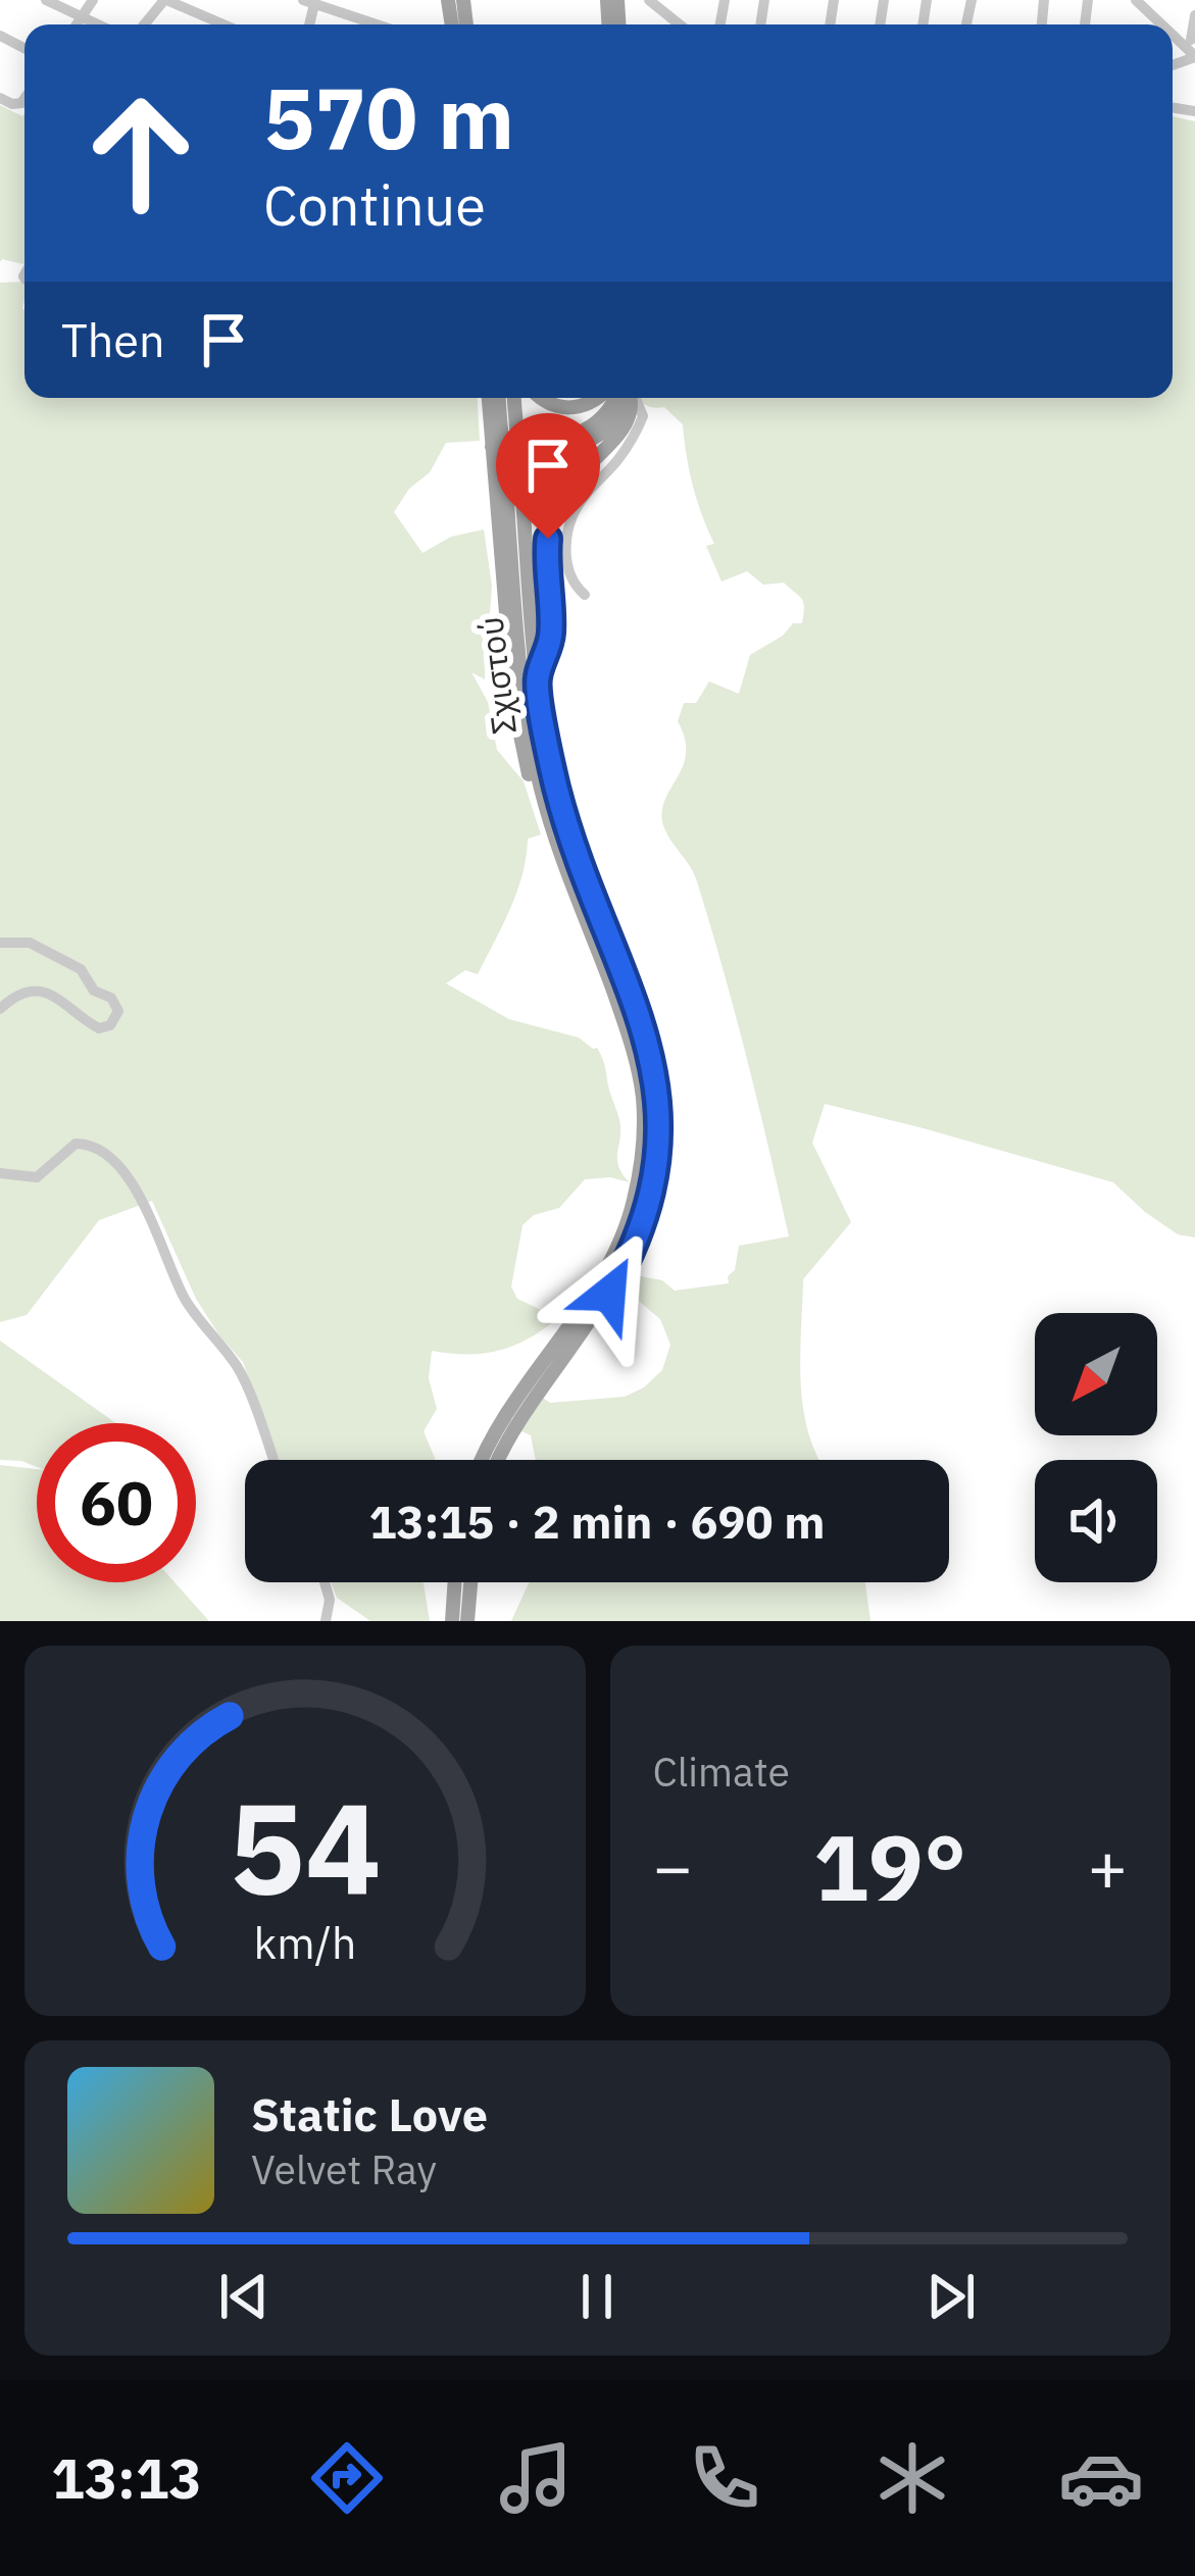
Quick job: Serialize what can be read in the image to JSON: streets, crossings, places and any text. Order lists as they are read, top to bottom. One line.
{"streets":{"main road":["Σχιστού"]},"north":"bottom left","page":{"turn":["570 m","Continue"],"then":"Then","limit":"60","trip":"13:15 · 2 min · 690 m","tile":"Climate","heat":["−","19°","+"],"song":["Static Love","Velvet Ray"],"tabs":"13:13","gauge":["54","km/h"]}}
